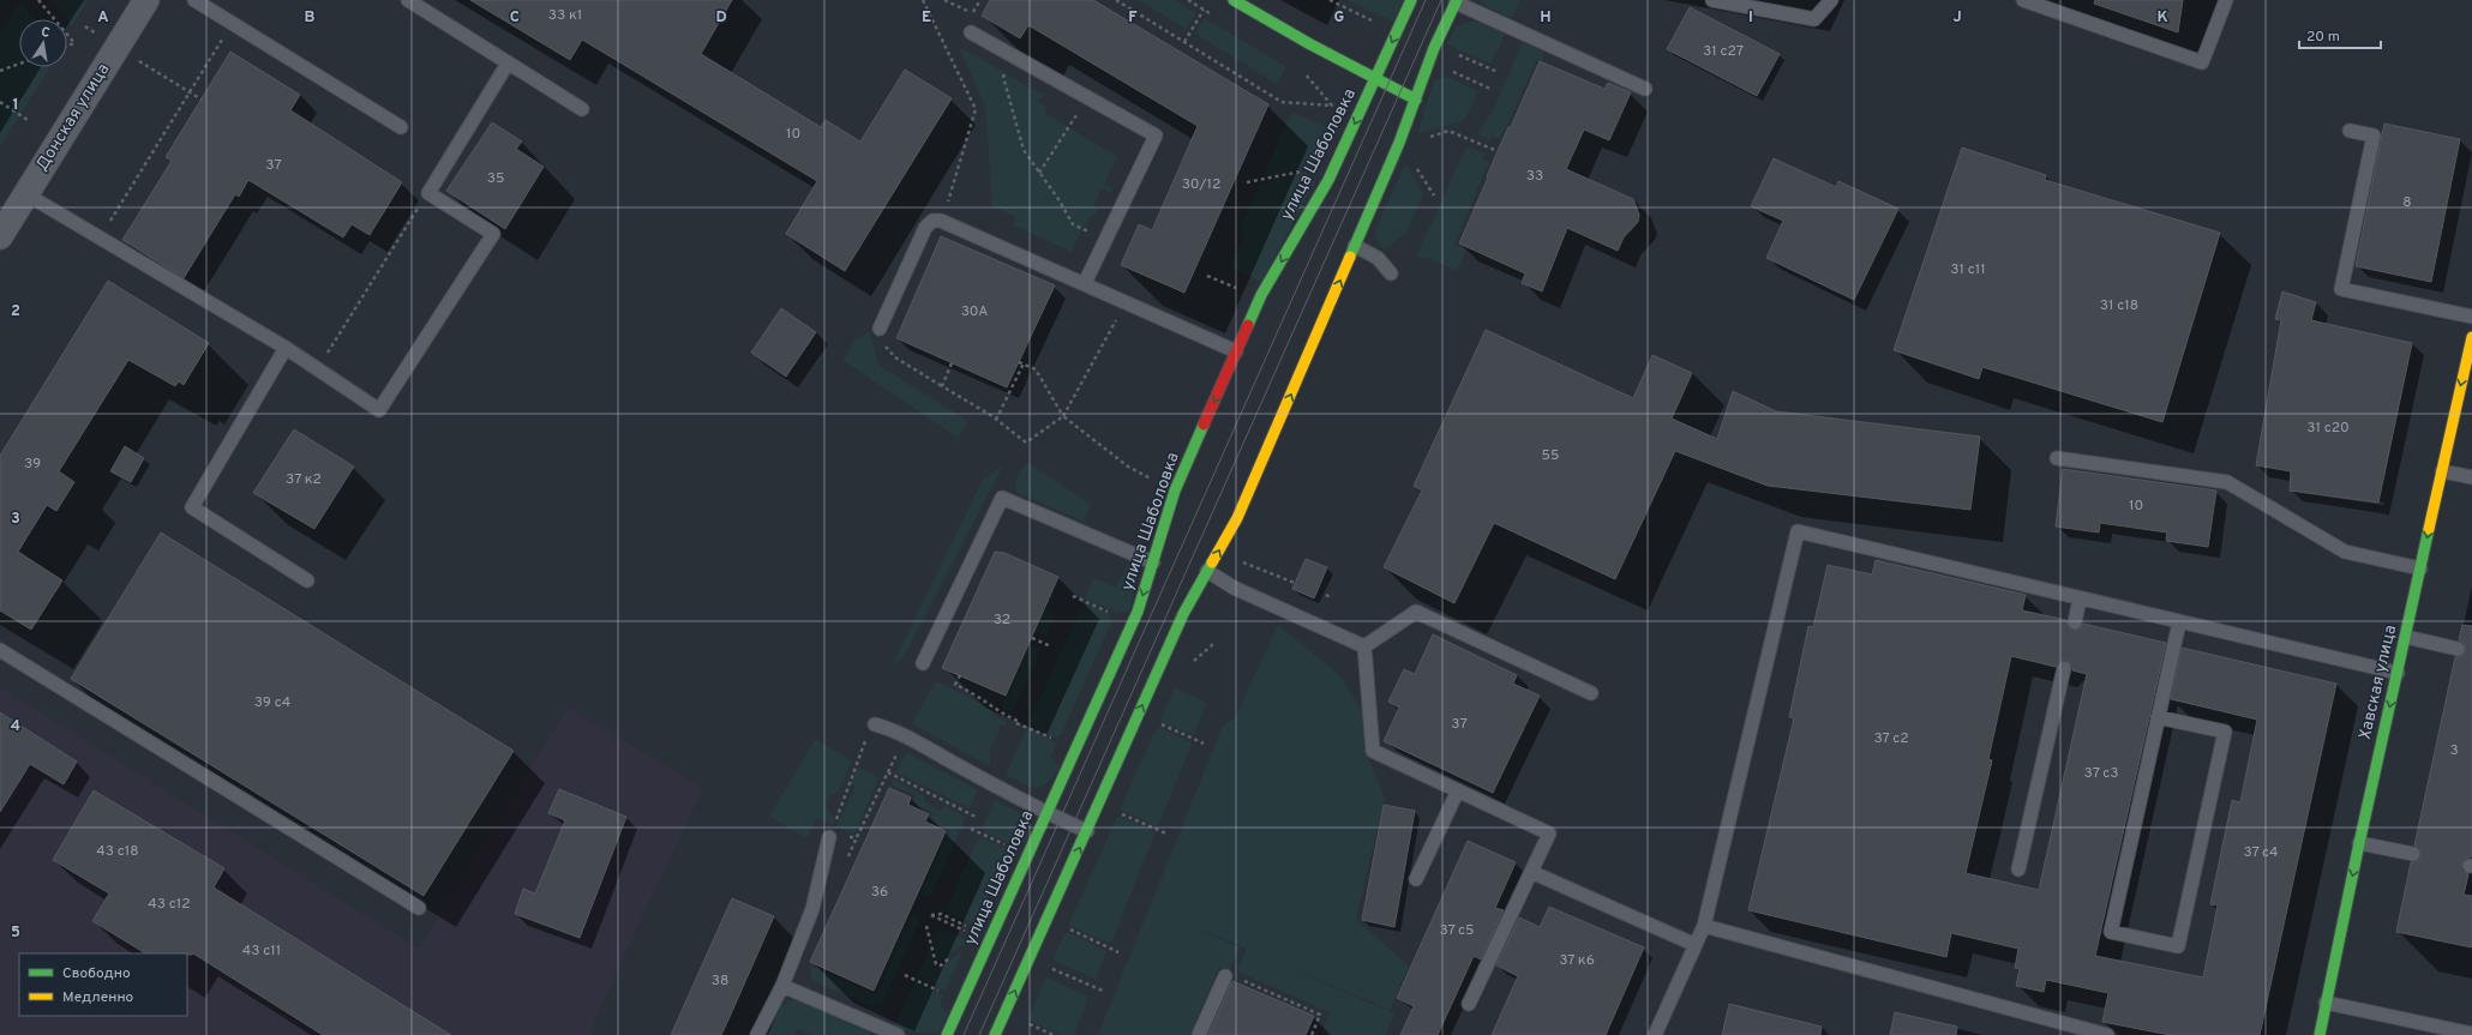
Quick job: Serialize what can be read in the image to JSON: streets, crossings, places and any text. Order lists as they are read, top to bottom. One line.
{"streets":{"main road":["улица Шаболовка","Хавская улица"],"street":["Донская улица"]},"one_way":["Хавская улица"],"house_numbers":["33 к1","31 с27","10","37","33","35","30/12","8","31 с11","31 с18","30А","31 с20","55","39","37 к2","10","32","39 с4","37","37 с2","3","37 с3","43 с18","37 с4","36","43 с12","37 с5","43 с11","37 к6","38"],"legend":["Свободно","Медленно"],"scale_bar":"20 m","north":"top","grid":{"columns":["A","B","C","D","E","F","G","H","I","J","K"],"rows":["1","2","3","4","5"]}}
